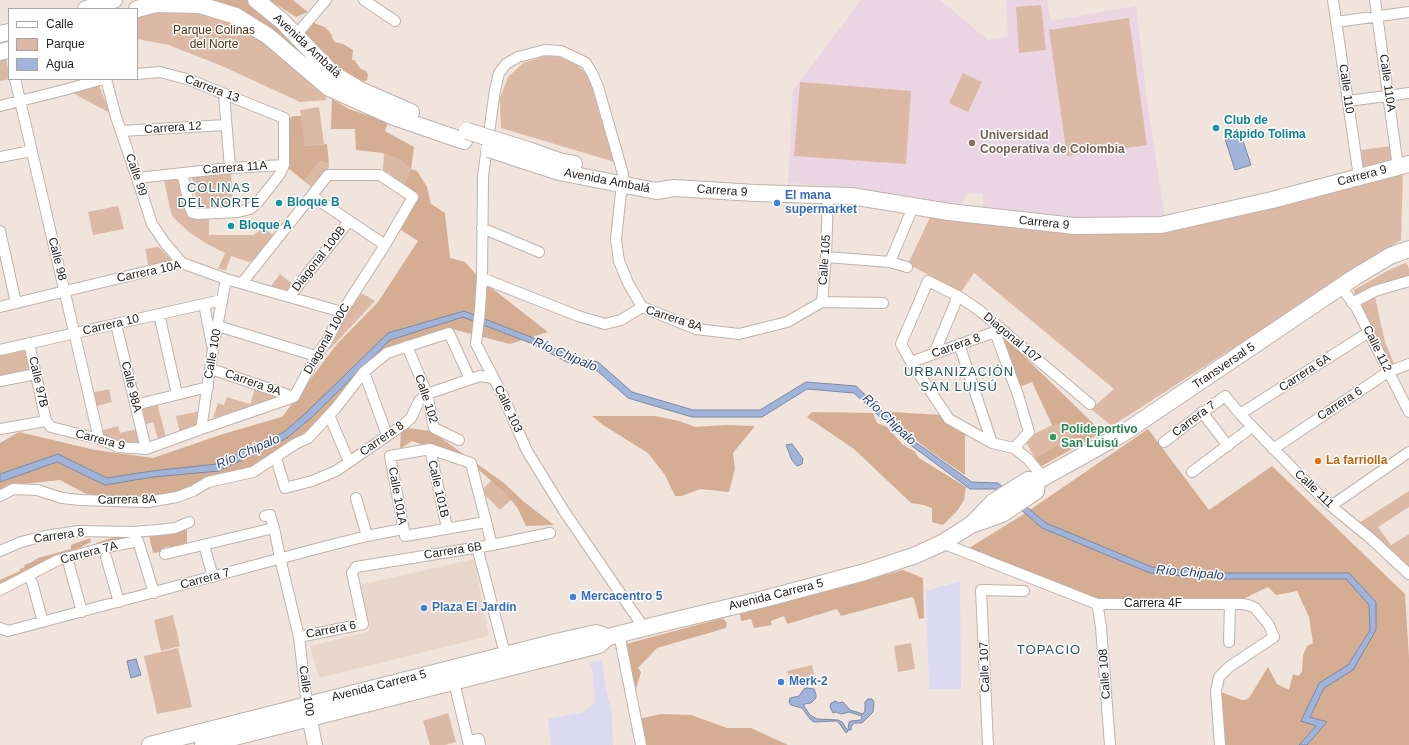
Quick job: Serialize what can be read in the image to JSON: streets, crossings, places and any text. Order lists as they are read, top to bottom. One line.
{"streets":{"main road":["Avenida Ambalá","Carrera 9","Transversal 5","Avenida Carrera 5"],"street":["Calle 110A","Carrera 13","Calle 110","Carrera 12","Carrera 11A","Calle 99","Calle 98","Diagonal 100B","Calle 105","Carrera 10A","Carrera 8A","Carrera 10","Diagonal 107","Diagonal 100C","Carrera 8","Calle 112","Calle 100","Carrera 6A","Calle 97B","Carrera 9A","Calle 98A","Calle 102","Carrera 6","Calle 103","Carrera 7","Calle 101B","Calle 111","Calle 101A","Carrera 6B","Carrera 7A","Carrera 4F","Calle 107","Calle 108"]},"crossings":[["Avenida Ambalá","Carrera 9"],["Avenida Ambalá","Calle 103"],["Calle 110A","Carrera 9"],["Carrera 13","Carrera 11A"],["Calle 110","Carrera 9"],["Carrera 12","Calle 99"],["Carrera 11A","Calle 99"],["Calle 99","Carrera 10A"],["Carrera 9","Calle 98"],["Carrera 9","Calle 105"],["Carrera 9","Calle 100"],["Carrera 9","Calle 97B"],["Carrera 9","Calle 98A"],["Calle 98","Carrera 10A"],["Calle 98","Carrera 10"],["Diagonal 100B","Carrera 10A"],["Calle 105","Carrera 8A"],["Carrera 10A","Diagonal 100C"],["Carrera 10A","Calle 100"],["Carrera 8A","Carrera 8"],["Carrera 8A","Calle 103"],["Carrera 10","Calle 100"],["Carrera 10","Calle 97B"],["Carrera 10","Calle 98A"],["Diagonal 107","Carrera 8"],["Diagonal 100C","Carrera 9A"],["Carrera 8","Calle 102"],["Calle 112","Transversal 5"],["Calle 112","Carrera 6A"],["Calle 112","Carrera 6"],["Calle 100","Carrera 9A"],["Calle 100","Carrera 6"],["Calle 100","Carrera 7"],["Calle 100","Avenida Carrera 5"],["Transversal 5","Avenida Carrera 5"],["Transversal 5","Carrera 4F"],["Carrera 6A","Calle 111"],["Carrera 9A","Calle 98A"],["Carrera 6","Calle 111"],["Carrera 6","Carrera 6B"],["Calle 103","Avenida Carrera 5"],["Carrera 7","Calle 101B"],["Carrera 7","Calle 111"],["Carrera 7","Calle 101A"],["Carrera 7","Carrera 7A"],["Calle 101B","Calle 101A"],["Avenida Carrera 5","Carrera 4F"],["Carrera 4F","Calle 108"]],"districts":["COLINAS DEL NORTE","URBANIZACIÓN SAN LUISÚ","TOPACIO"],"water":["Río Chipalo"],"parks":["Parque Colinas del Norte"],"places":["Club de Rápido Tolima","Universidad Cooperativa de Colombia","Bloque B","El mana supermarket","Bloque A","Polideportivo San Luisú","La farriolla","Mercacentro 5","Plaza El Jardín","Merk-2"],"legend":["Calle","Parque","Agua"]}
